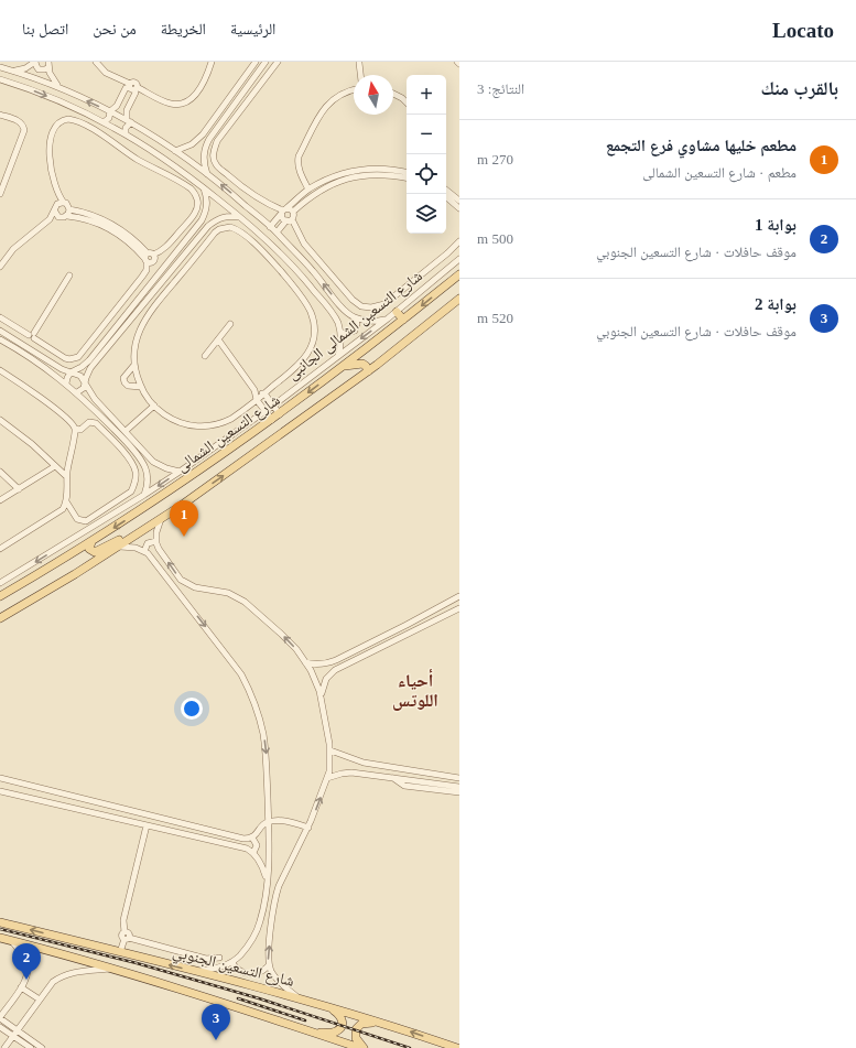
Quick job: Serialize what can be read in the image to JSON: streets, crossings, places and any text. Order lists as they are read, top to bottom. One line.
{"streets":{"main road":["شارع التسعين الشمالى","شارع التسعين الجنوبي"],"street":["شارع التسعين الشمالى الجانبى"]},"districts":["أحياء اللوتس"],"north":"top","page":{"header":"Locato","nav":["الرئيسية","الخريطة","من نحن","اتصل بنا"],"heading":["بالقرب منك","النتائج: 3"],"map_buttons":["+","−"],"list":[{"mark":"1","name":"مطعم خليها مشاوي فرع التجمع","note":"مطعم · شارع التسعين الشمالى","value":"270 m"},{"mark":"2","name":"بوابة 1","note":"موقف حافلات · شارع التسعين الجنوبي","value":"500 m"},{"mark":"3","name":"بوابة 2","note":"موقف حافلات · شارع التسعين الجنوبي","value":"520 m"}],"pins":["1","2","3"]}}
